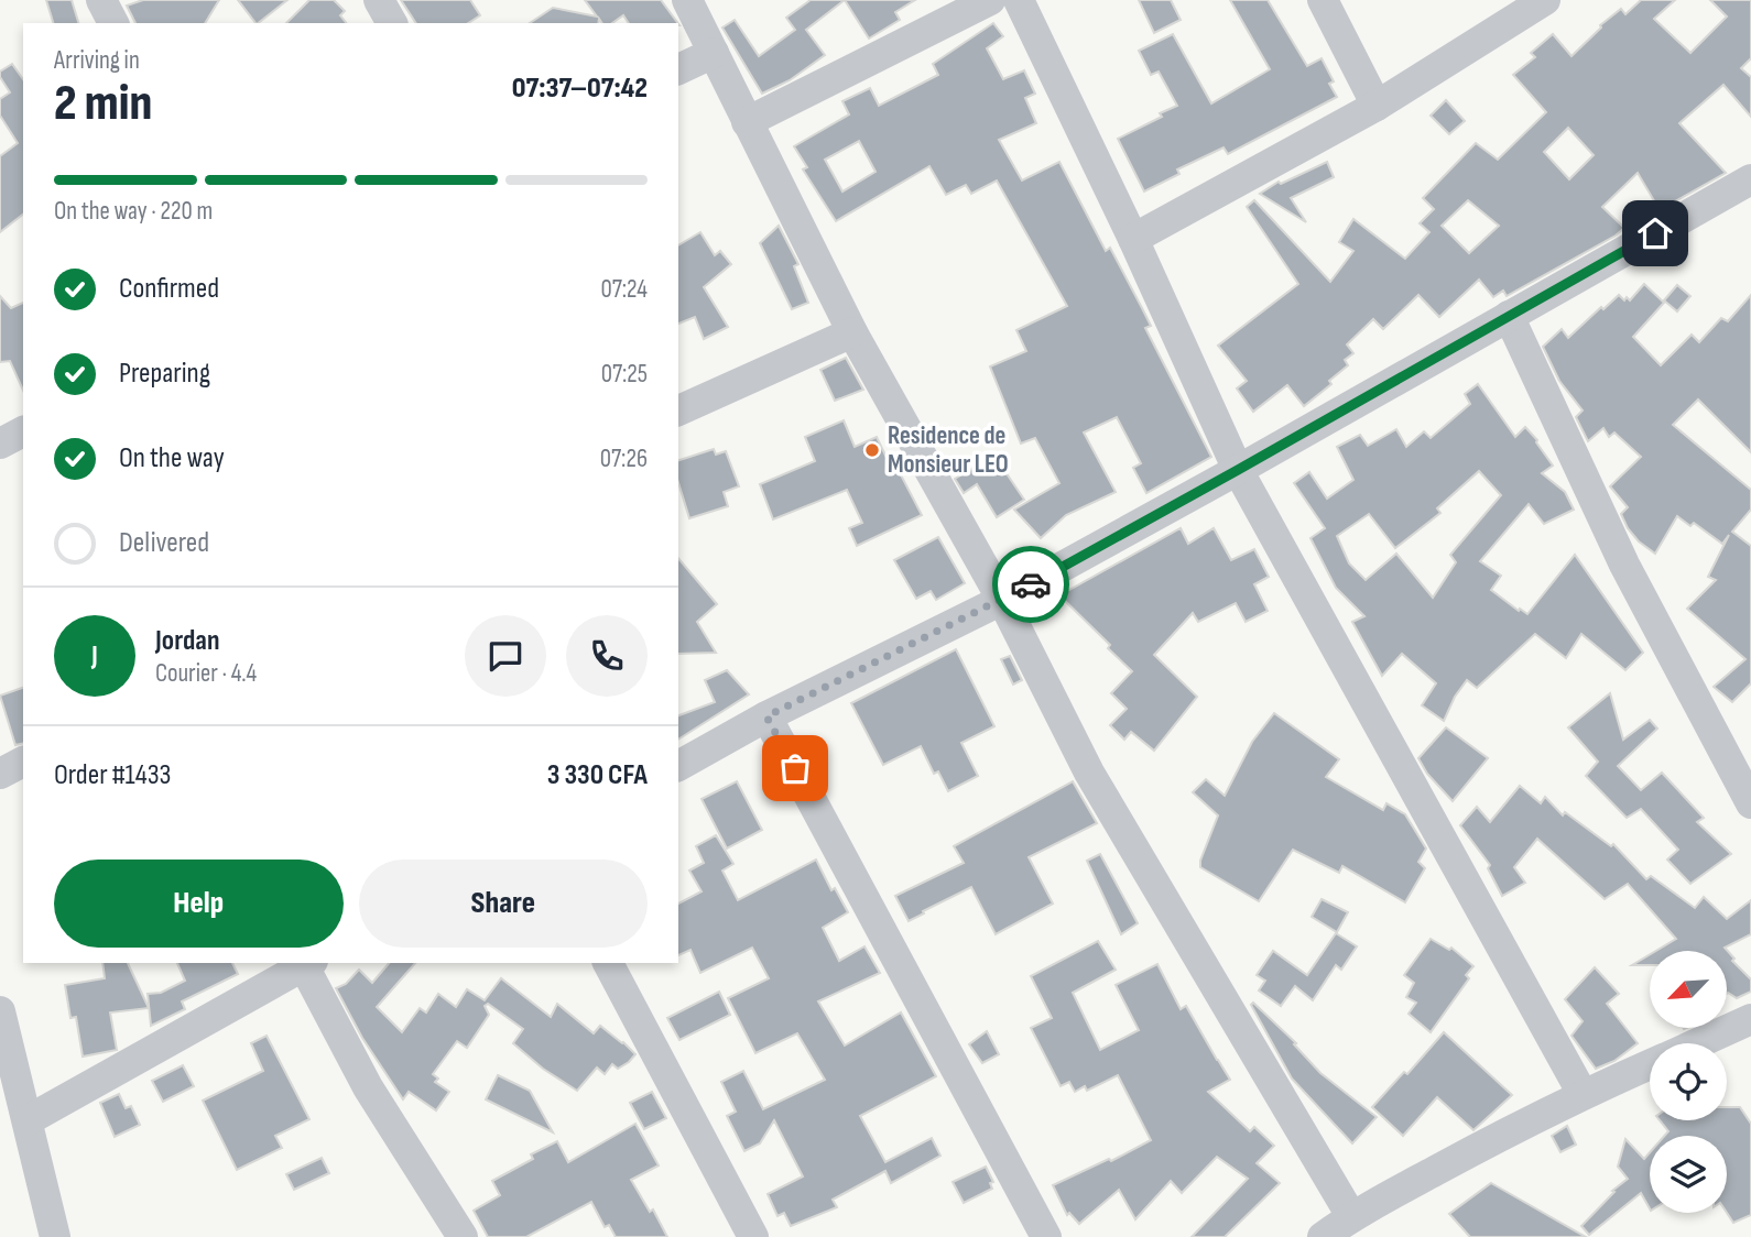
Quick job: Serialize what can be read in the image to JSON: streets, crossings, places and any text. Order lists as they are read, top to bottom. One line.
{"places":["Residence de Monsieur LEO"],"north":"bottom left","page":{"heading":["2 min","Arriving in","07:37–07:42"],"panel":["Jordan","Courier · 4.4","Order #1433","3 330 CFA"],"bar":"On the way · 220 m","list":[["Confirmed","07:24"],["Preparing","07:25"],["On the way","07:26"],"Delivered"],"round":"J","buttons":["Help","Share"]}}
